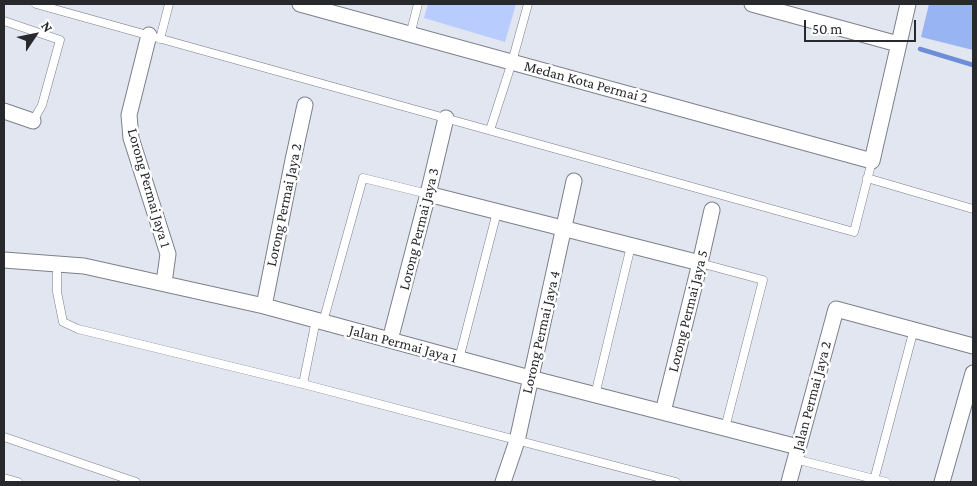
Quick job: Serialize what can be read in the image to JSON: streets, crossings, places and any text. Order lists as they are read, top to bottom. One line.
{"streets":{"street":["Medan Kota Permai 2","Lorong Permai Jaya 1","Lorong Permai Jaya 2","Lorong Permai Jaya 3","Lorong Permai Jaya 5","Lorong Permai Jaya 4","Jalan Permai Jaya 1","Jalan Permai Jaya 2"]},"crossings":[["Lorong Permai Jaya 1","Jalan Permai Jaya 1"],["Lorong Permai Jaya 2","Jalan Permai Jaya 1"],["Lorong Permai Jaya 3","Jalan Permai Jaya 1"],["Lorong Permai Jaya 5","Jalan Permai Jaya 1"],["Lorong Permai Jaya 4","Jalan Permai Jaya 1"],["Jalan Permai Jaya 1","Jalan Permai Jaya 2"]],"scale_bar":"50 m","north":"top right"}
